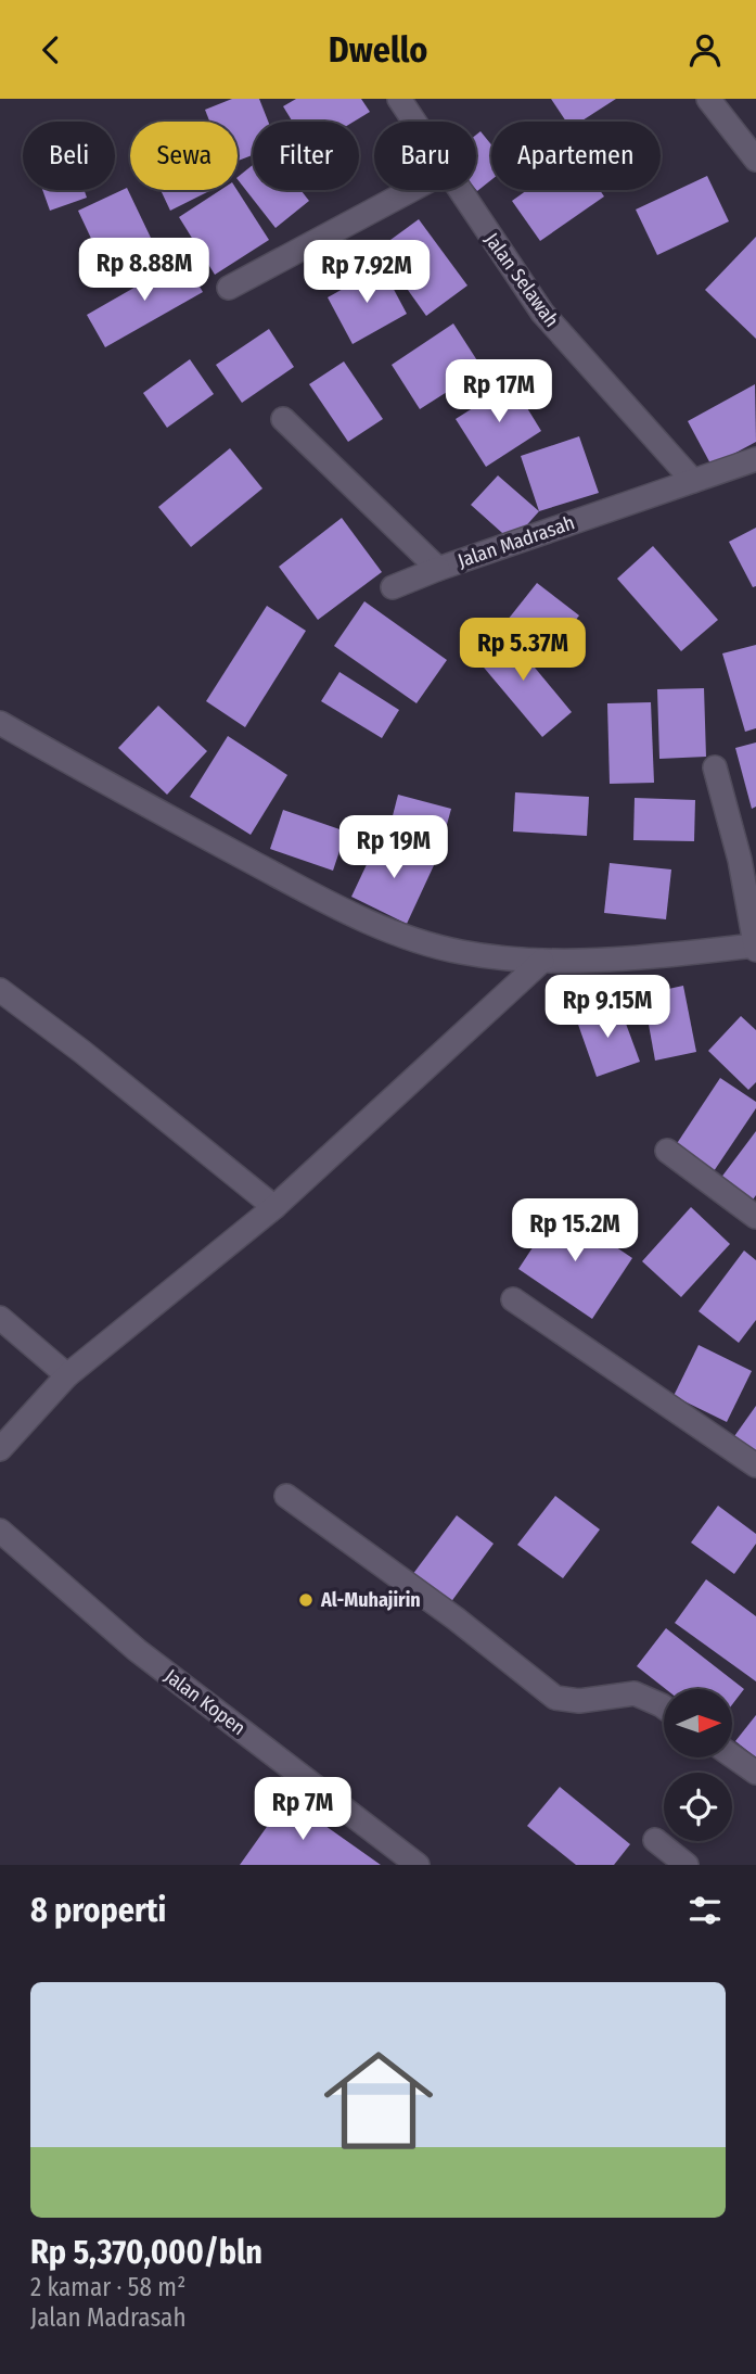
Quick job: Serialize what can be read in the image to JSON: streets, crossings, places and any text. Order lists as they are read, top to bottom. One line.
{"streets":{"street":["Jalan Selawah","Jalan Madrasah","Jalan Kopen"]},"crossings":[["Jalan Selawah","Jalan Madrasah"]],"places":["Al-Muhajirin"],"north":"right","page":{"header":"Dwello","chip":["Beli","Sewa","Filter","Baru","Apartemen"],"price":["Rp 8.88M","Rp 7.92M","Rp 17M","Rp 5.37M","Rp 19M","Rp 9.15M","Rp 15.2M","Rp 7M"],"heading":"8 properti","list":[{"name":"Rp 5,370,000/bln","note":"2 kamar · 58 m² · Jalan Madrasah"}]}}
